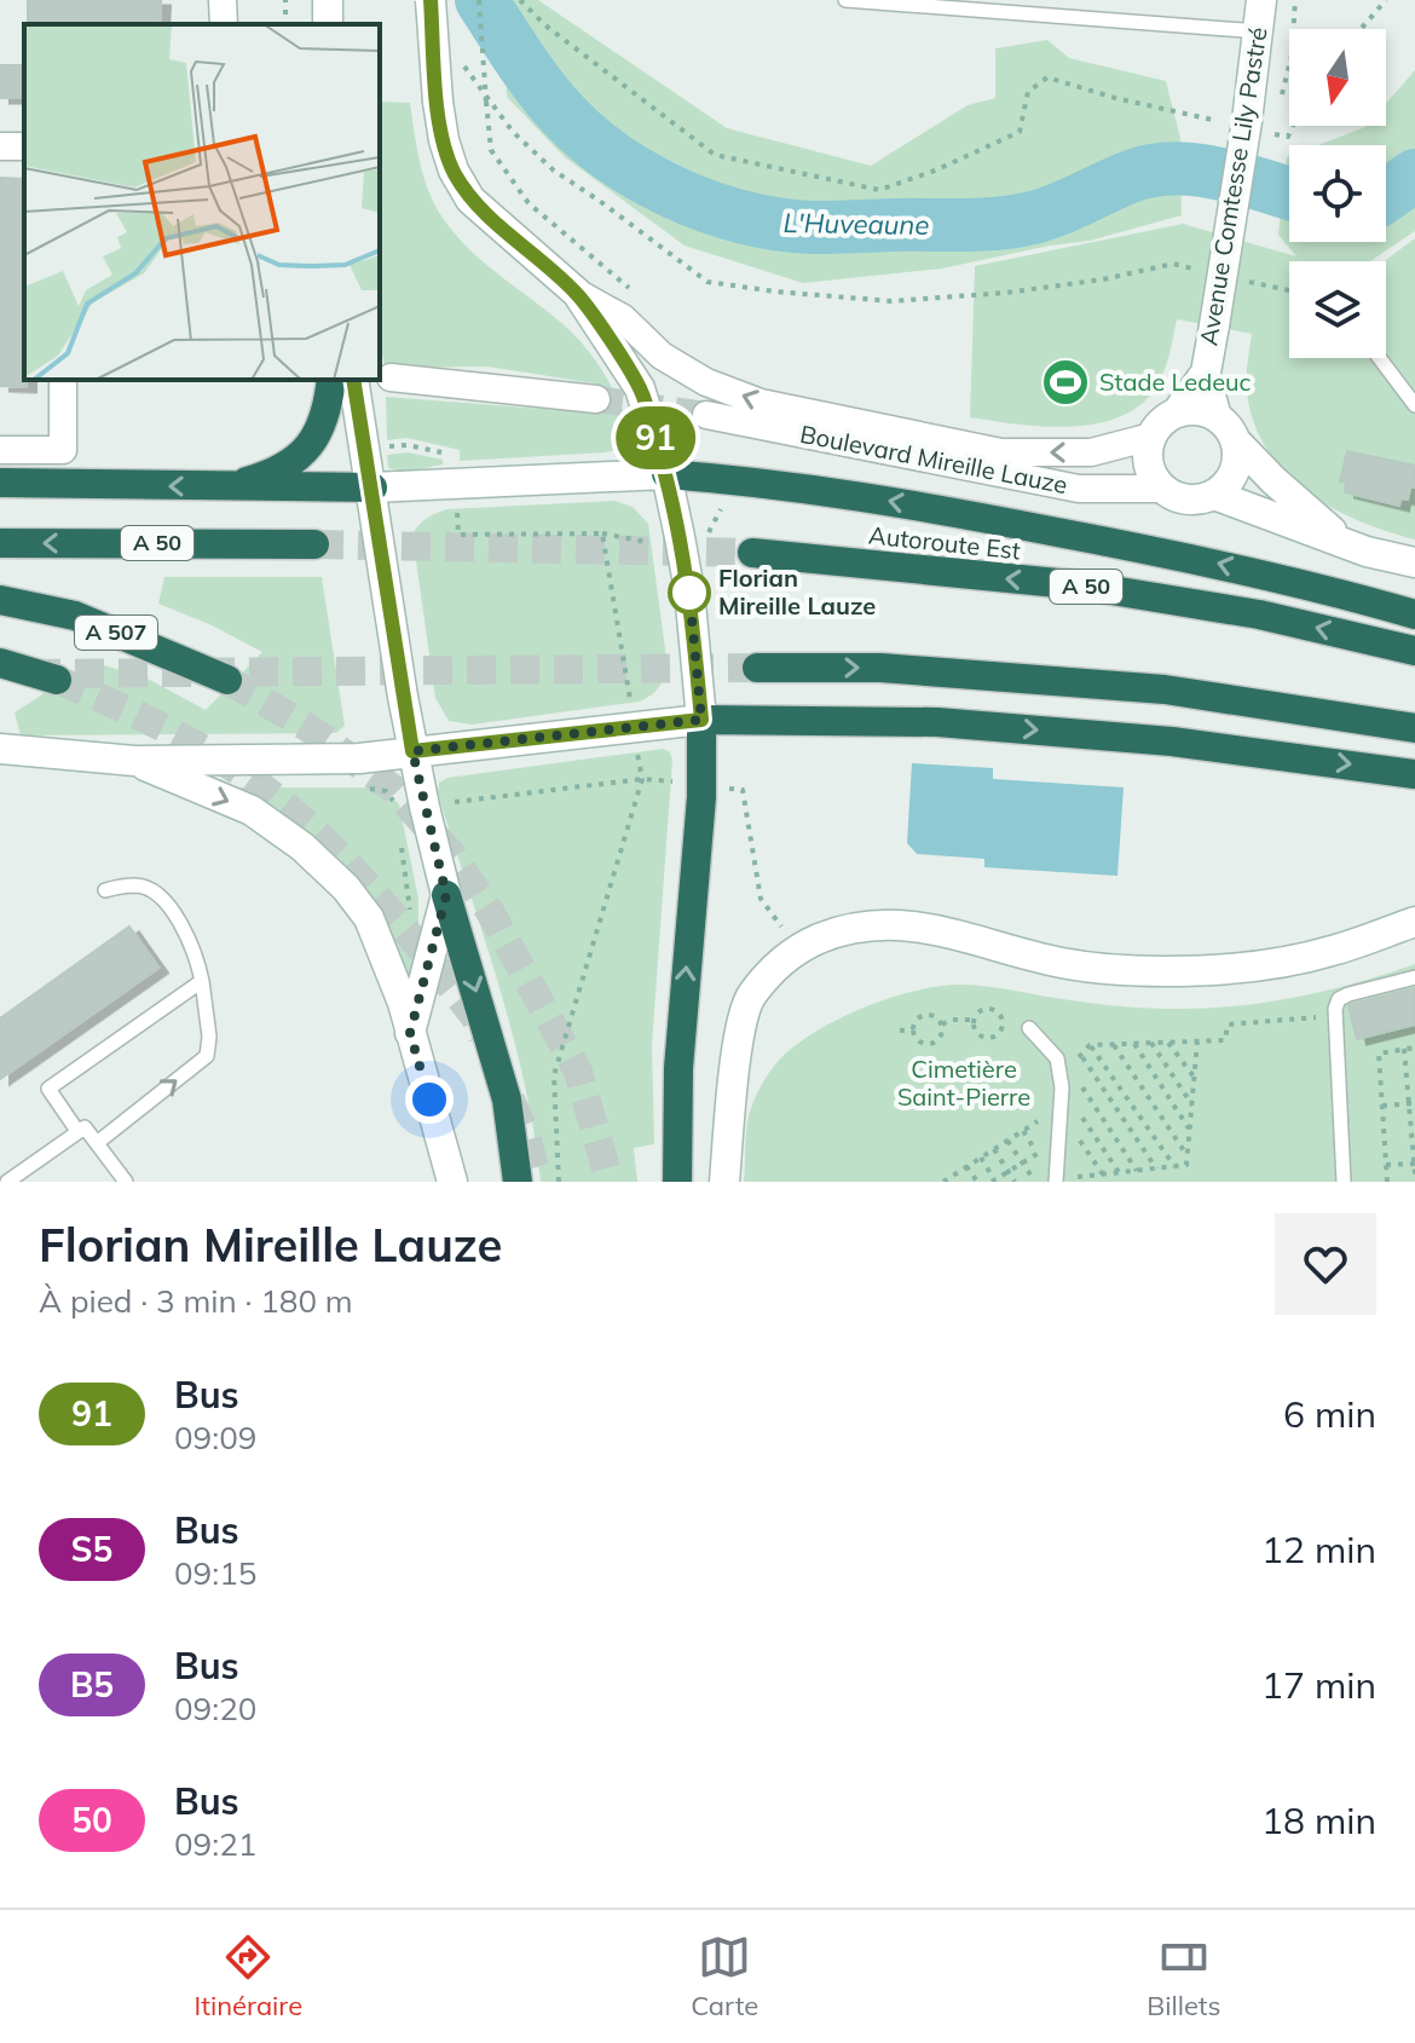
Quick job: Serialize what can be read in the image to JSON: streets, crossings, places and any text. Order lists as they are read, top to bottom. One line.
{"streets":{"highway":["A 50","Autoroute Est","A 507"],"street":["Avenue Comtesse Lily Pastré","Boulevard Mireille Lauze"]},"crossings":[["Avenue Comtesse Lily Pastré","Boulevard Mireille Lauze"]],"water":["L'Huveaune"],"parks":["Cimetière Saint-Pierre"],"places":{"sports":["Stade Ledeuc"],"other":["Florian Mireille Lauze"]},"lines":["bus line 91"],"north":"bottom","page":{"on_map":"91","heading":["Florian Mireille Lauze","À pied · 3 min · 180 m"],"list":[{"mark":"91","name":"Bus","note":"09:09","value":"6 min"},{"mark":"S5","name":"Bus","note":"09:15","value":"12 min"},{"mark":"B5","name":"Bus","note":"09:20","value":"17 min"},{"mark":"50","name":"Bus","note":"09:21","value":"18 min"}],"tabs":["Itinéraire","Carte","Billets"]}}
